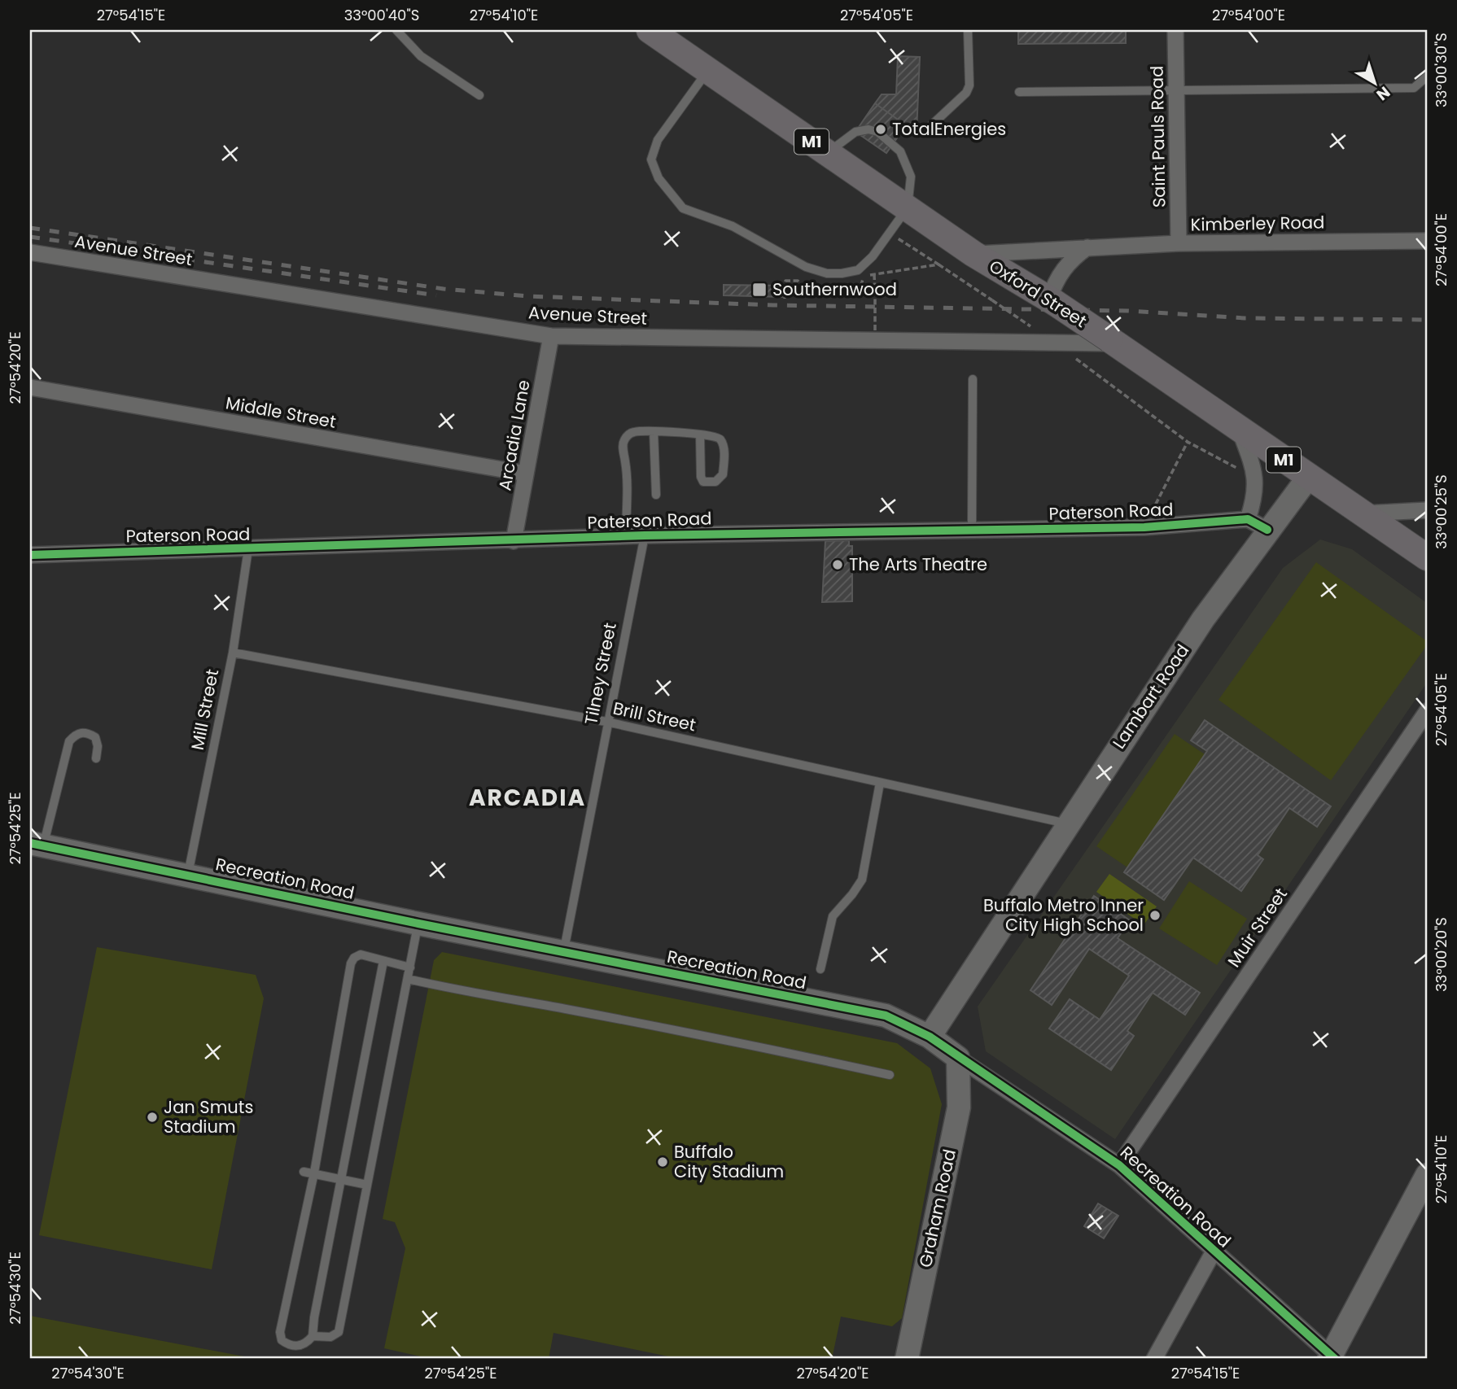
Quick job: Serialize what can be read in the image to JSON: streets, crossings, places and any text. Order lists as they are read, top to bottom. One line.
{"streets":{"main road":["M1","Oxford Street"],"street":["Saint Pauls Road","Kimberley Road","Avenue Street","Middle Street","Arcadia Lane","Paterson Road","Lambart Road","Recreation Road","Muir Street","Graham Road"],"lane":["Tilney Street","Mill Street","Brill Street"]},"crossings":[["Saint Pauls Road","Kimberley Road"],["Kimberley Road","Oxford Street"],["Avenue Street","Oxford Street"],["Avenue Street","Arcadia Lane"],["Oxford Street","Lambart Road"],["Middle Street","Arcadia Lane"],["Arcadia Lane","Paterson Road"],["Paterson Road","Tilney Street"],["Paterson Road","Lambart Road"],["Paterson Road","Mill Street"],["Tilney Street","Brill Street"],["Tilney Street","Recreation Road"],["Lambart Road","Brill Street"],["Lambart Road","Recreation Road"],["Mill Street","Brill Street"],["Mill Street","Recreation Road"],["Recreation Road","Muir Street"],["Recreation Road","Graham Road"]],"districts":["ARCADIA"],"places":{"other":["TotalEnergies","The Arts Theatre","Buffalo Metro Inner City High School","Jan Smuts Stadium","Buffalo City Stadium"],"transit":["Southernwood"]},"north":"bottom right","coordinates":["27°54'15\"E","33°00'40\"S","27°54'10\"E","27°54'05\"E","27°54'00\"E","33°00'30\"S","27°54'20\"E","33°00'25\"S","27°54'25\"E","33°00'20\"S","27°54'30\"E"]}
